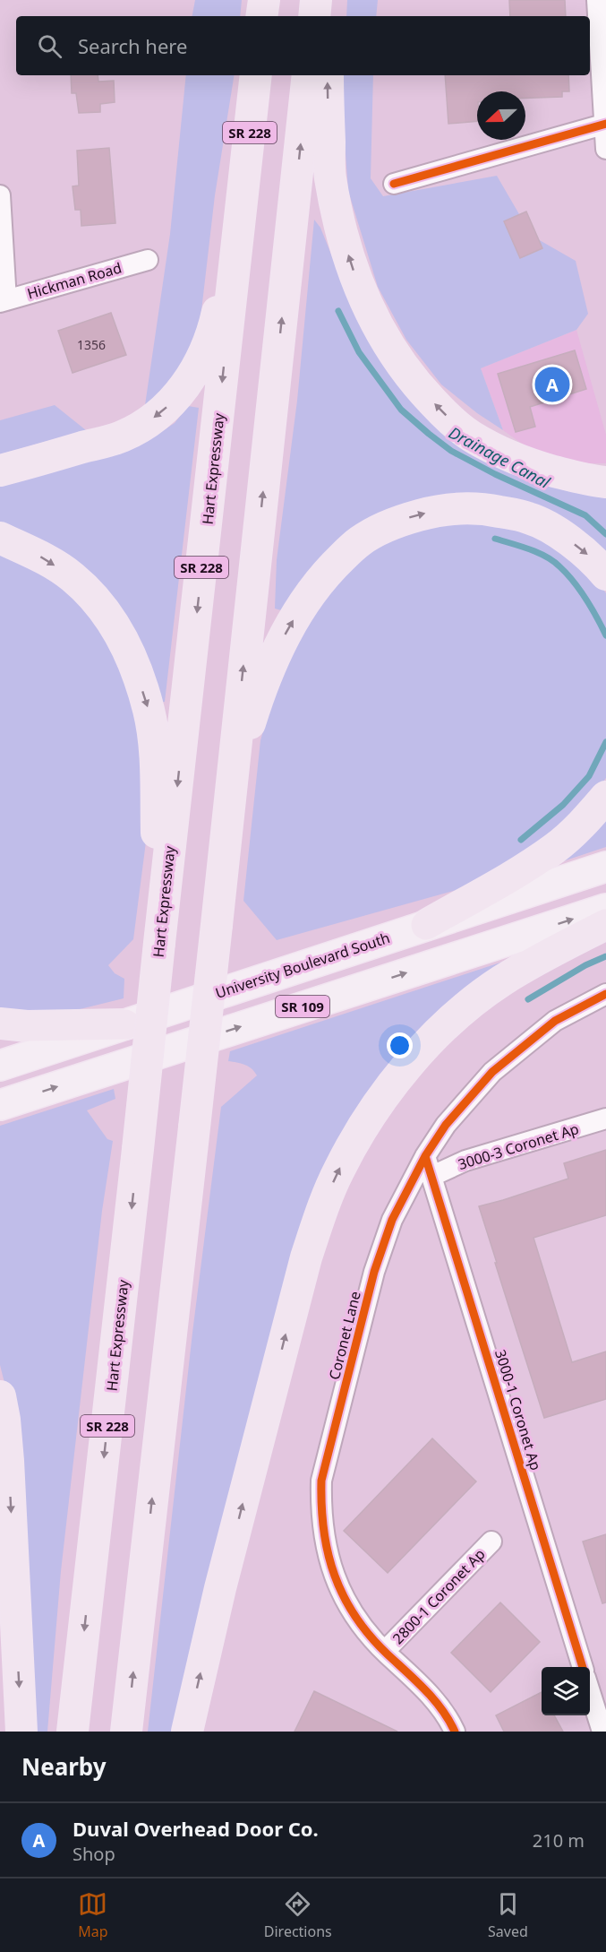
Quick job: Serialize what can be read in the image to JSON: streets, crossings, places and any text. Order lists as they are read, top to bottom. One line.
{"streets":{"highway":["SR 228","Hart Expressway"],"main road":["University Boulevard South","SR 109"],"street":["Hickman Road","3000-3 Coronet Ap","Coronet Lane","3000-1 Coronet Ap","2800-1 Coronet Ap"]},"crossings":[["3000-3 Coronet Ap","3000-1 Coronet Ap"],["Coronet Lane","3000-1 Coronet Ap"],["Coronet Lane","2800-1 Coronet Ap"]],"water":["Drainage Canal"],"house_numbers":["1356"],"north":"left","page":{"search":"Search here","pins":"A","heading":"Nearby","list":[{"mark":"A","name":"Duval Overhead Door Co.","note":"Shop","value":"210 m"}],"nav":["Map","Directions","Saved"]}}
